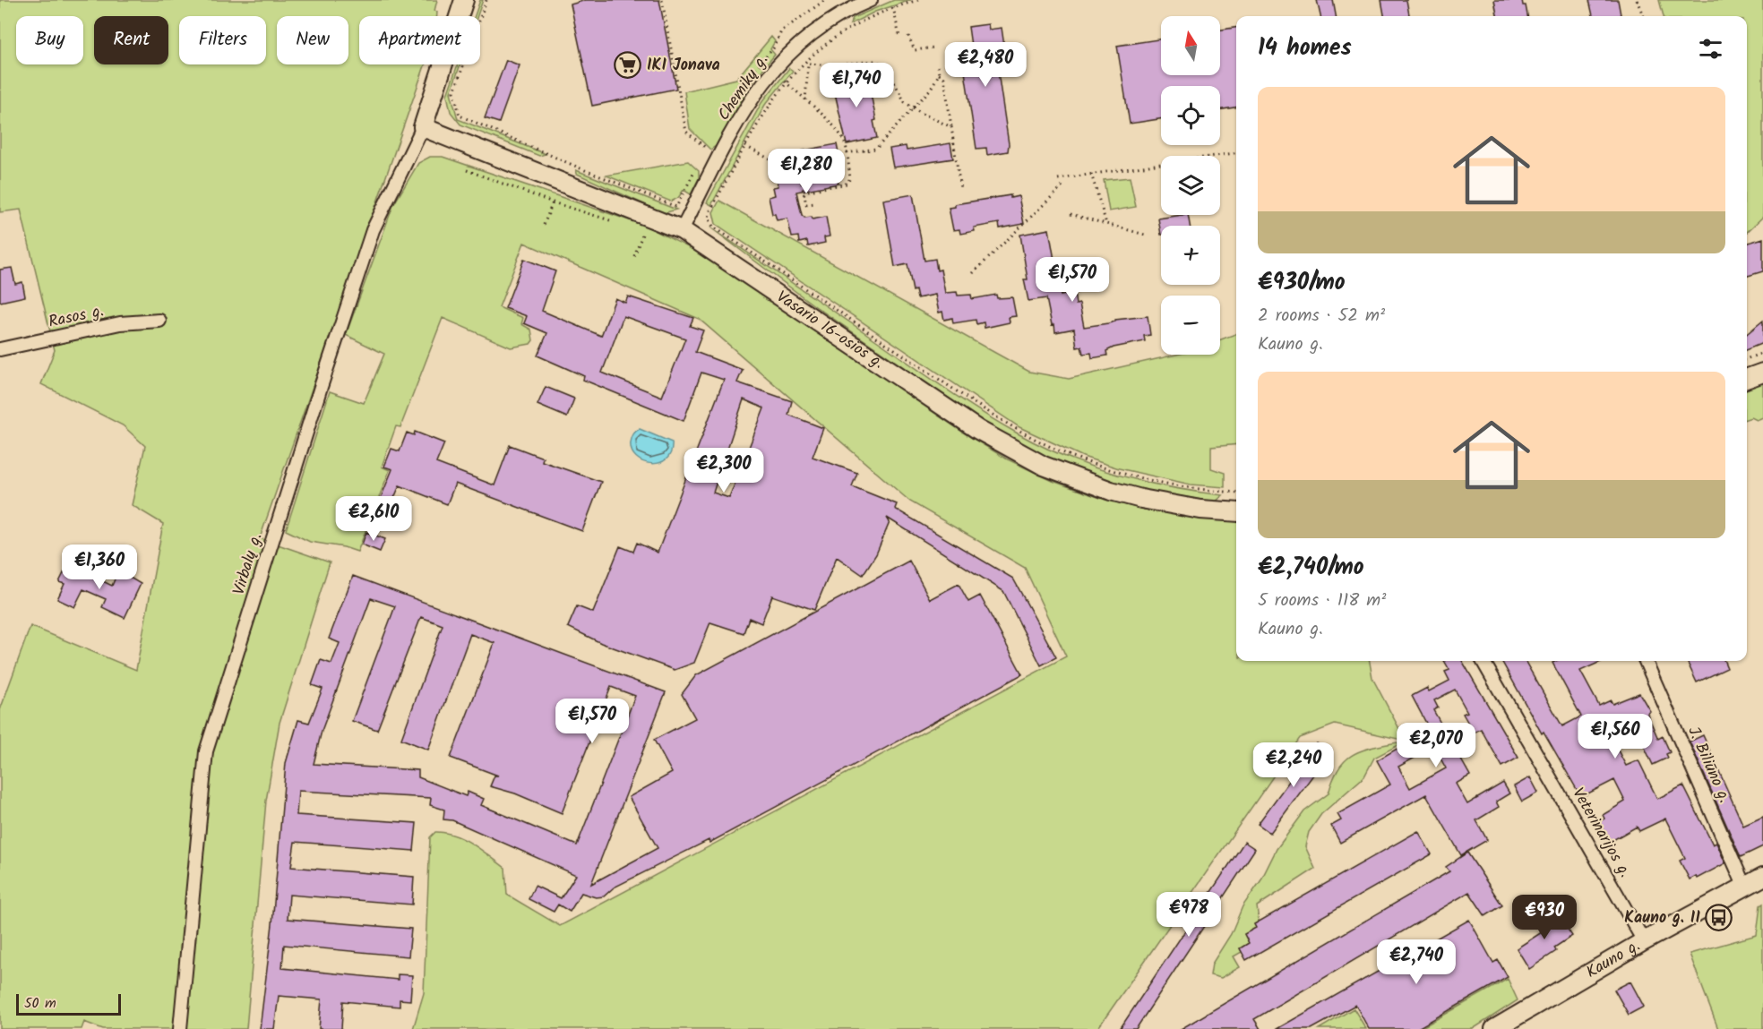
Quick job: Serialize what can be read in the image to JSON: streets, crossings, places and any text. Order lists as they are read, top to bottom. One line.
{"streets":{"main road":["Vasario 16-osios g.","Kauno g."],"street":["Chemikų g.","Rasos g.","Virbalų g.","J. Biliūno g.","Veterinarijos g."]},"crossings":[["Chemikų g.","Vasario 16-osios g."],["Vasario 16-osios g.","Virbalų g."],["J. Biliūno g.","Kauno g."],["Veterinarijos g.","Kauno g."]],"places":{"supermarket":["IKI Jonava"],"bus stop":["Kauno g. II"]},"scale_bar":"50 m","north":"top","page":{"map_buttons":["+","−"],"chip":["Buy","Rent","Filters","New","Apartment"],"heading":"14 homes","price":["€2,480","€1,740","€1,280","€1,570","€2,300","€2,610","€1,360","€1,570","€1,560","€2,070","€2,240","€978","€930","€2,740"],"list":[{"name":"€930/mo","note":"2 rooms · 52 m² · Kauno g."},{"name":"€2,740/mo","note":"5 rooms · 118 m² · Kauno g."}],"scale":"50 m"}}
